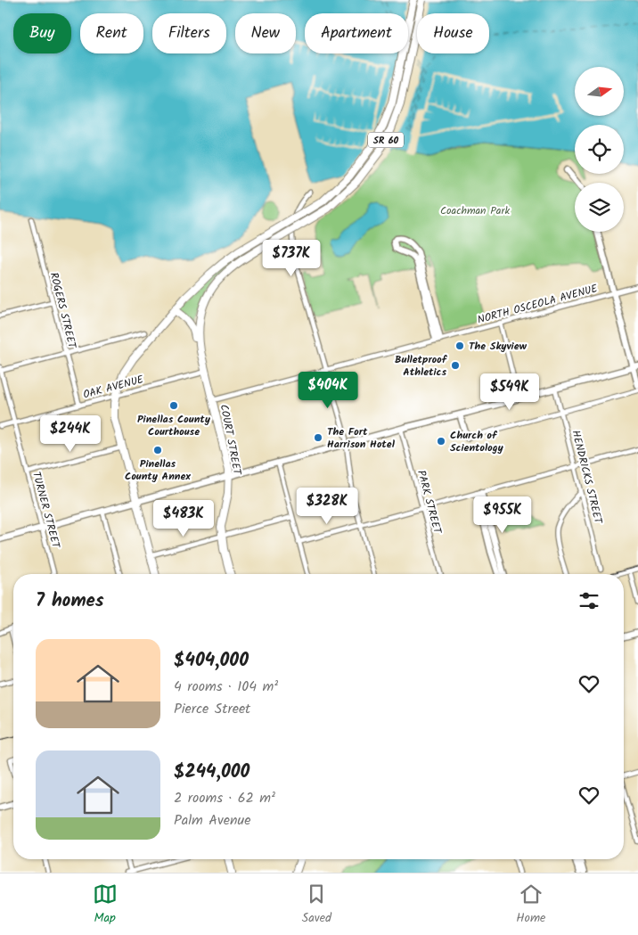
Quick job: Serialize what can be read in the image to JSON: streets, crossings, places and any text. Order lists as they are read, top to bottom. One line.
{"streets":{"main road":["SR 60","COURT STREET"],"street":["NORTH OSCEOLA AVENUE","ROGERS STREET","OAK AVENUE","HENDRICKS STREET","PARK STREET","TURNER STREET"]},"crossings":[["SR 60","OAK AVENUE"],["NORTH OSCEOLA AVENUE","COURT STREET"],["ROGERS STREET","OAK AVENUE"],["OAK AVENUE","COURT STREET"],["OAK AVENUE","TURNER STREET"]],"parks":["Coachman Park"],"places":["The Skyview","Bulletproof Athletics","Pinellas County Courthouse","The Fort Harrison Hotel","Church of Scientology","Pinellas County Annex"],"north":"right","page":{"chip":["Buy","Rent","Filters","New","Apartment","House"],"price":["$737K","$404K","$549K","$244K","$328K","$955K","$483K"],"heading":"7 homes","list":[{"name":"$404,000","note":"4 rooms · 104 m² · Pierce Street"},{"name":"$244,000","note":"2 rooms · 62 m² · Palm Avenue"}],"tabs":["Map","Saved","Home"]}}
